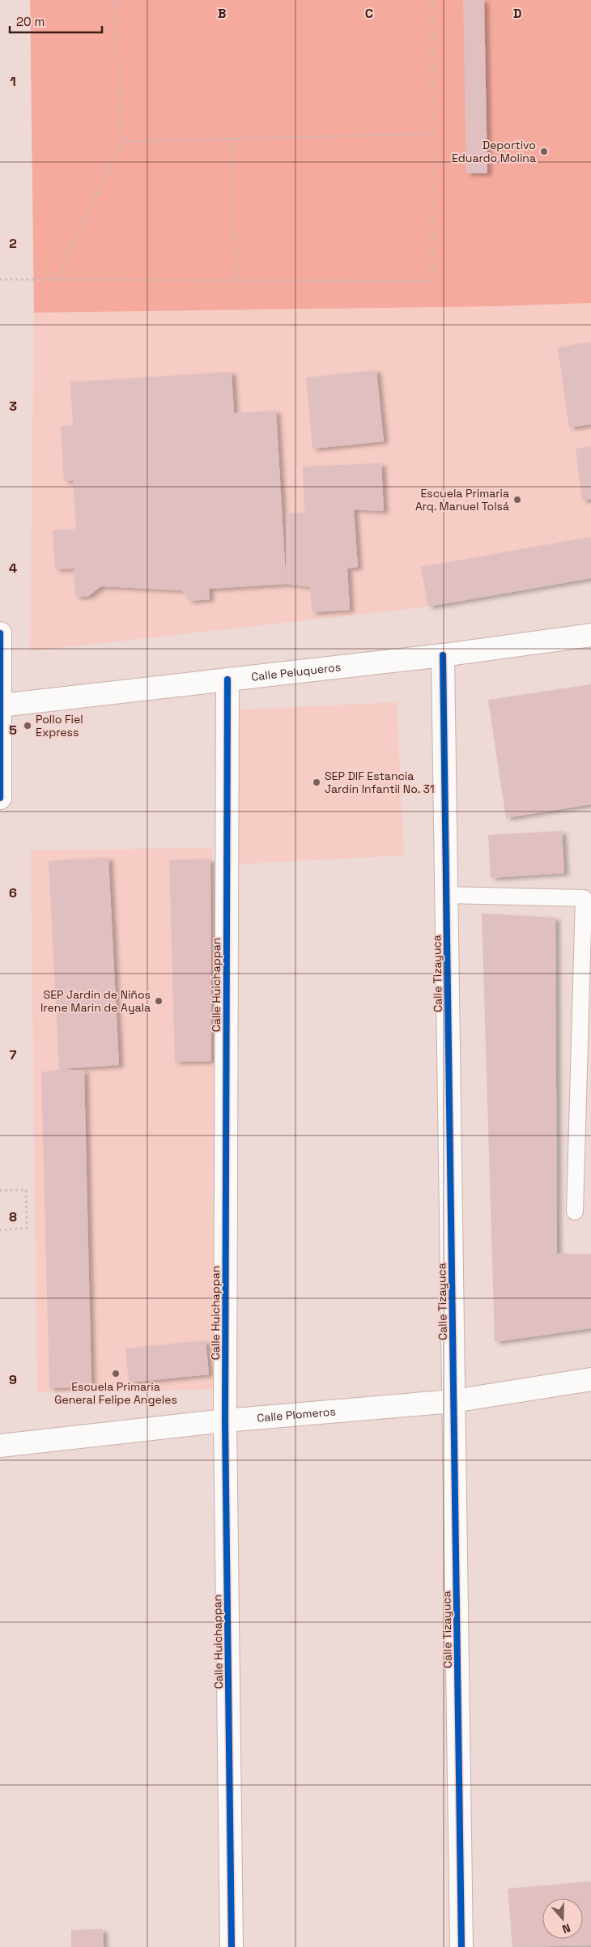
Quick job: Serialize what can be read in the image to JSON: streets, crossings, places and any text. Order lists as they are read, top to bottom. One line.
{"streets":{"street":["Calle Peluqueros","Calle Tizayuca","Calle Huichappan","Calle Plomeros"]},"crossings":[["Calle Peluqueros","Calle Tizayuca"],["Calle Peluqueros","Calle Huichappan"],["Calle Tizayuca","Calle Plomeros"],["Calle Huichappan","Calle Plomeros"]],"places":["Deportivo Eduardo Molina","Escuela Primaria Arq. Manuel Tolsá","Pollo Fiel Express","SEP DIF Estancia Jardín Infantil No. 31","SEP Jardín de Niños Irene Marin de Ayala","Escuela Primaria General Felipe Angeles"],"scale_bar":"20 m","north":"bottom","grid":{"columns":["B","C","D"],"rows":["1","2","3","4","5","6","7","8","9"]}}
